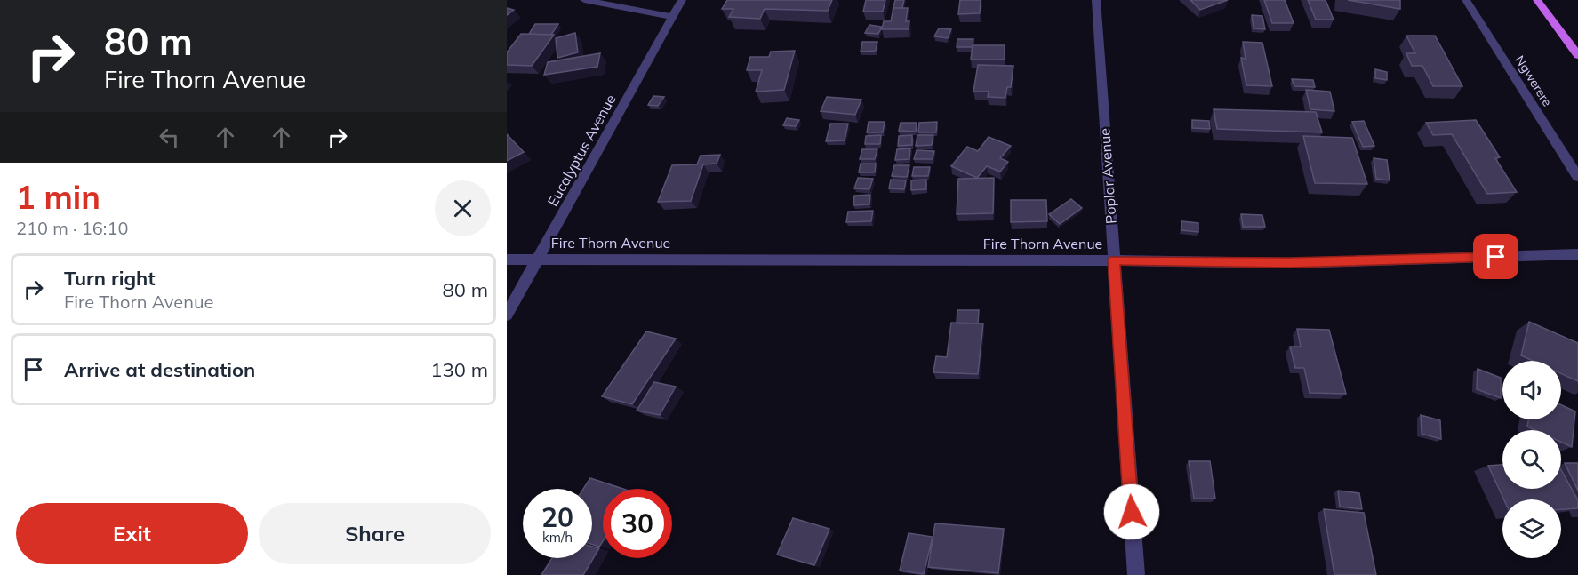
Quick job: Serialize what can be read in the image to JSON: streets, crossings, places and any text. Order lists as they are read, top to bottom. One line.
{"streets":{"street":["Ngwerere","Eucalyptus Avenue","Poplar Avenue","Fire Thorn Avenue"]},"crossings":[["Eucalyptus Avenue","Fire Thorn Avenue"],["Poplar Avenue","Fire Thorn Avenue"]],"page":{"turn":["80 m","Fire Thorn Avenue"],"heading":["1 min","210 m · 16:10"],"list":[{"name":"Turn right","note":"Fire Thorn Avenue","value":"80 m"},{"name":"Arrive at destination","value":"130 m"}],"speed":"20 km/h","limit":"30","buttons":["Exit","Share"]}}
